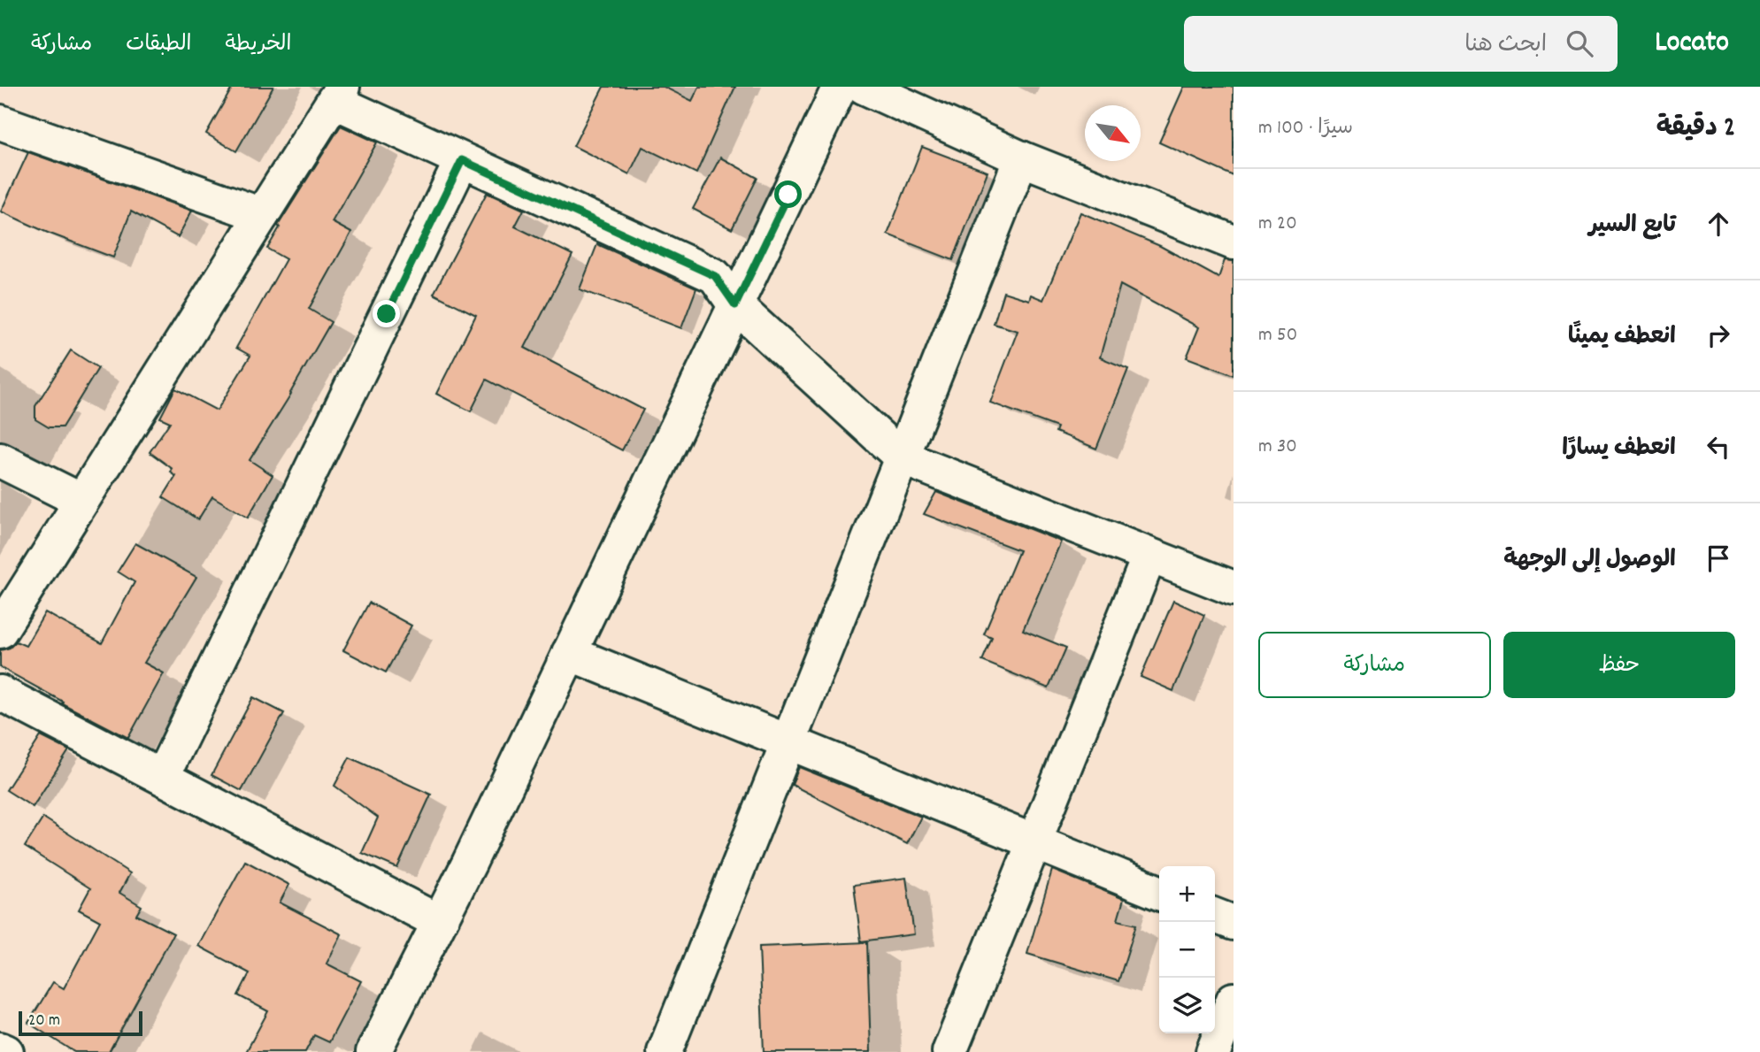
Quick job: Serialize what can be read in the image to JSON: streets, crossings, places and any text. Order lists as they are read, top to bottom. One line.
{"scale_bar":"20 m","north":"bottom right","page":{"header":"Locato","search":"ابحث هنا","nav":["الخريطة","الطبقات","مشاركة"],"heading":["2 دقيقة","سيرًا · 100 m"],"list":[["تابع السير","20 m"],["انعطف يمينًا","50 m"],["انعطف يسارًا","30 m"],"الوصول إلى الوجهة"],"buttons":["حفظ","مشاركة"],"map_buttons":["+","−"],"scale":"20 m"}}
